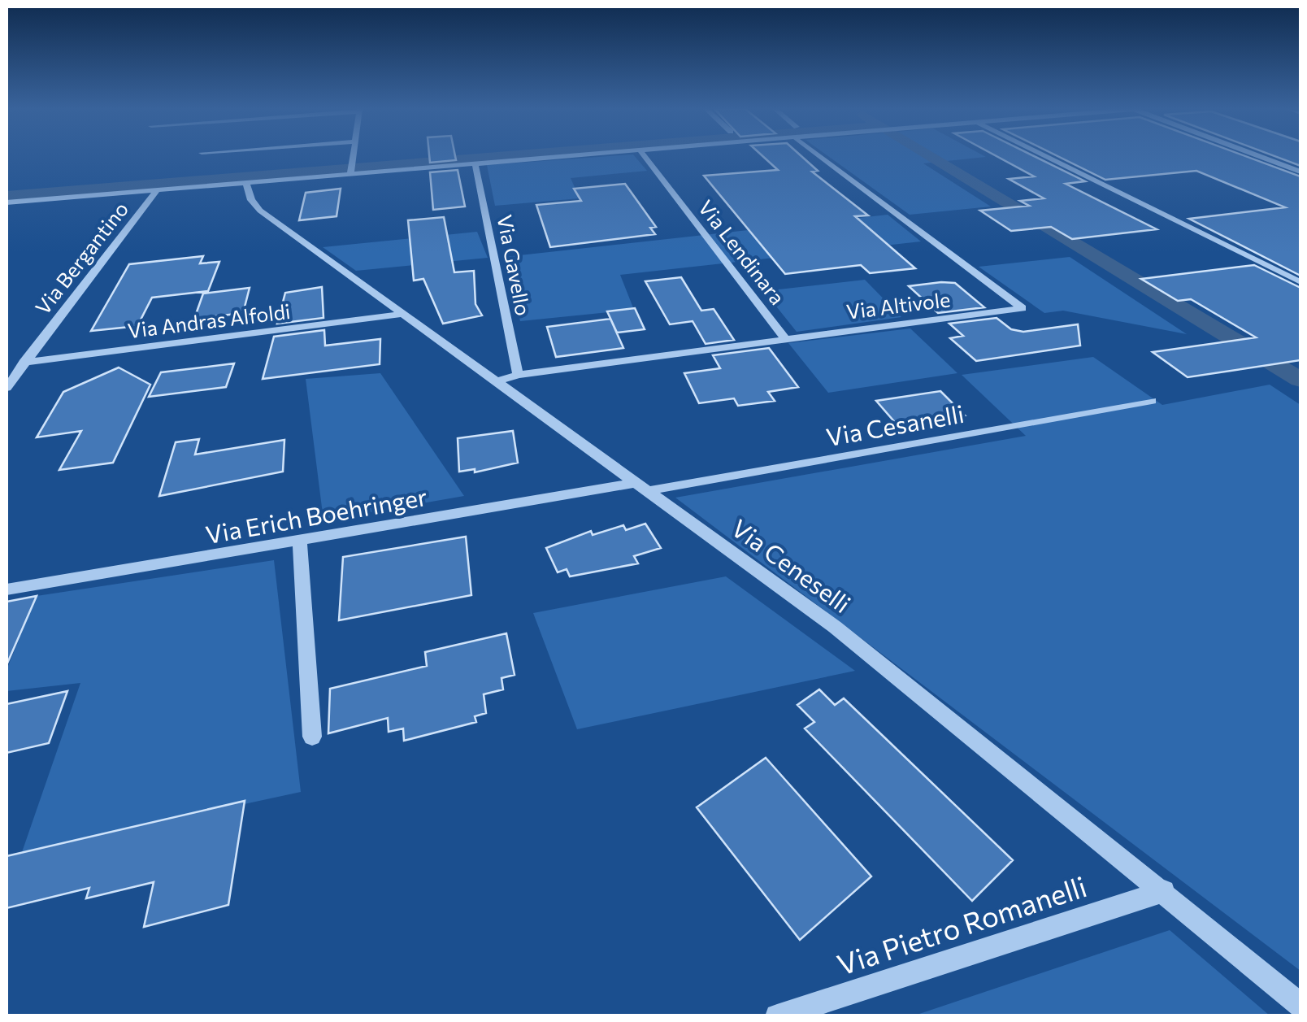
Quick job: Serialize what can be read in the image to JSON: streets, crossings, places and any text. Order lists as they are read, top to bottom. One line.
{"streets":{"street":["Via Lendinara","Via Bergantino","Via Gavello","Via Altivole","Via Andras Alfoldi","Via Cesanelli","Via Erich Boehringer","Via Ceneselli","Via Pietro Romanelli"]},"crossings":[["Via Lendinara","Via Altivole"],["Via Bergantino","Via Andras Alfoldi"],["Via Gavello","Via Altivole"],["Via Altivole","Via Ceneselli"],["Via Andras Alfoldi","Via Ceneselli"],["Via Cesanelli","Via Erich Boehringer"],["Via Cesanelli","Via Ceneselli"],["Via Erich Boehringer","Via Ceneselli"],["Via Ceneselli","Via Pietro Romanelli"]]}
